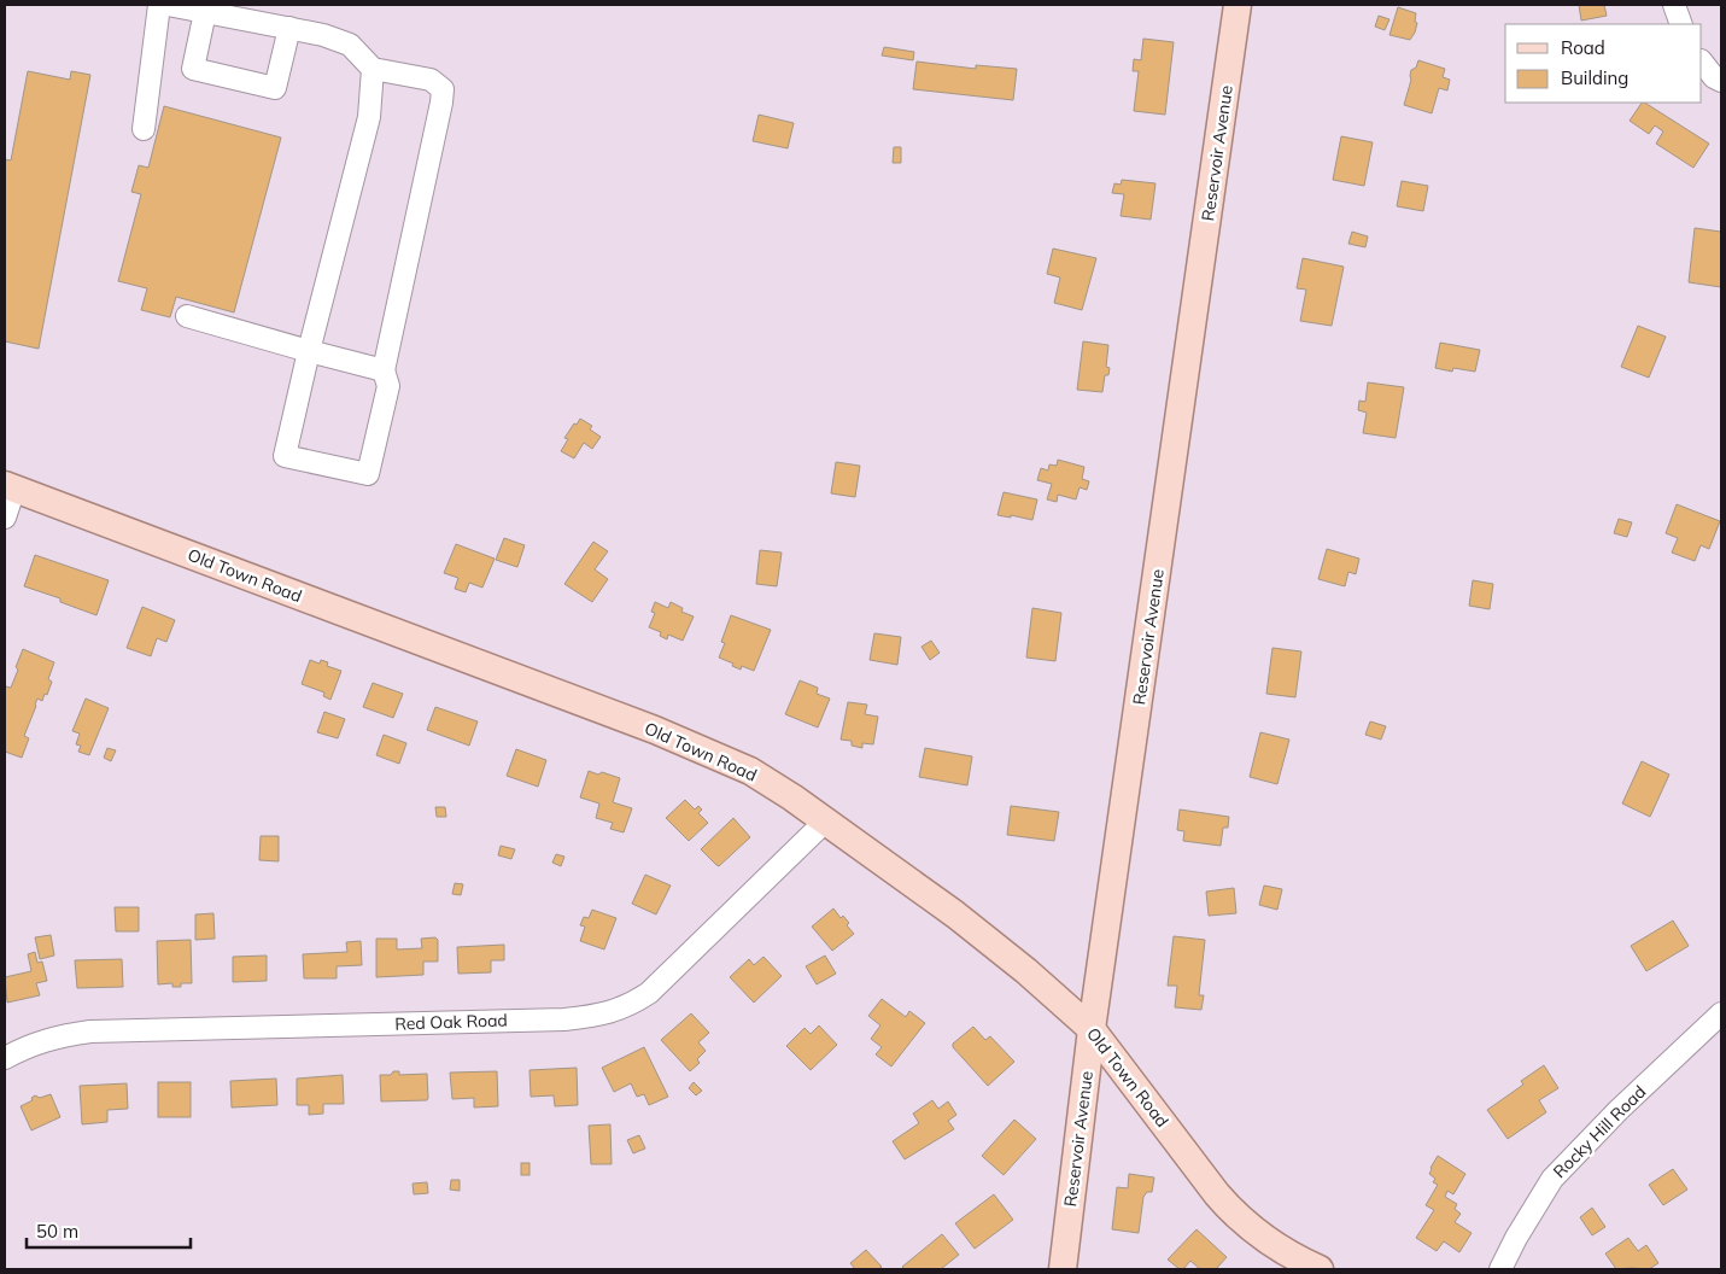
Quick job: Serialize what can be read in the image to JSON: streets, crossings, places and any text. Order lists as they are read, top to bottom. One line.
{"streets":{"main road":["Reservoir Avenue","Old Town Road"],"street":["Red Oak Road","Rocky Hill Road"]},"crossings":[["Reservoir Avenue","Old Town Road"],["Old Town Road","Red Oak Road"]],"legend":["Road","Building"],"scale_bar":"50 m"}
